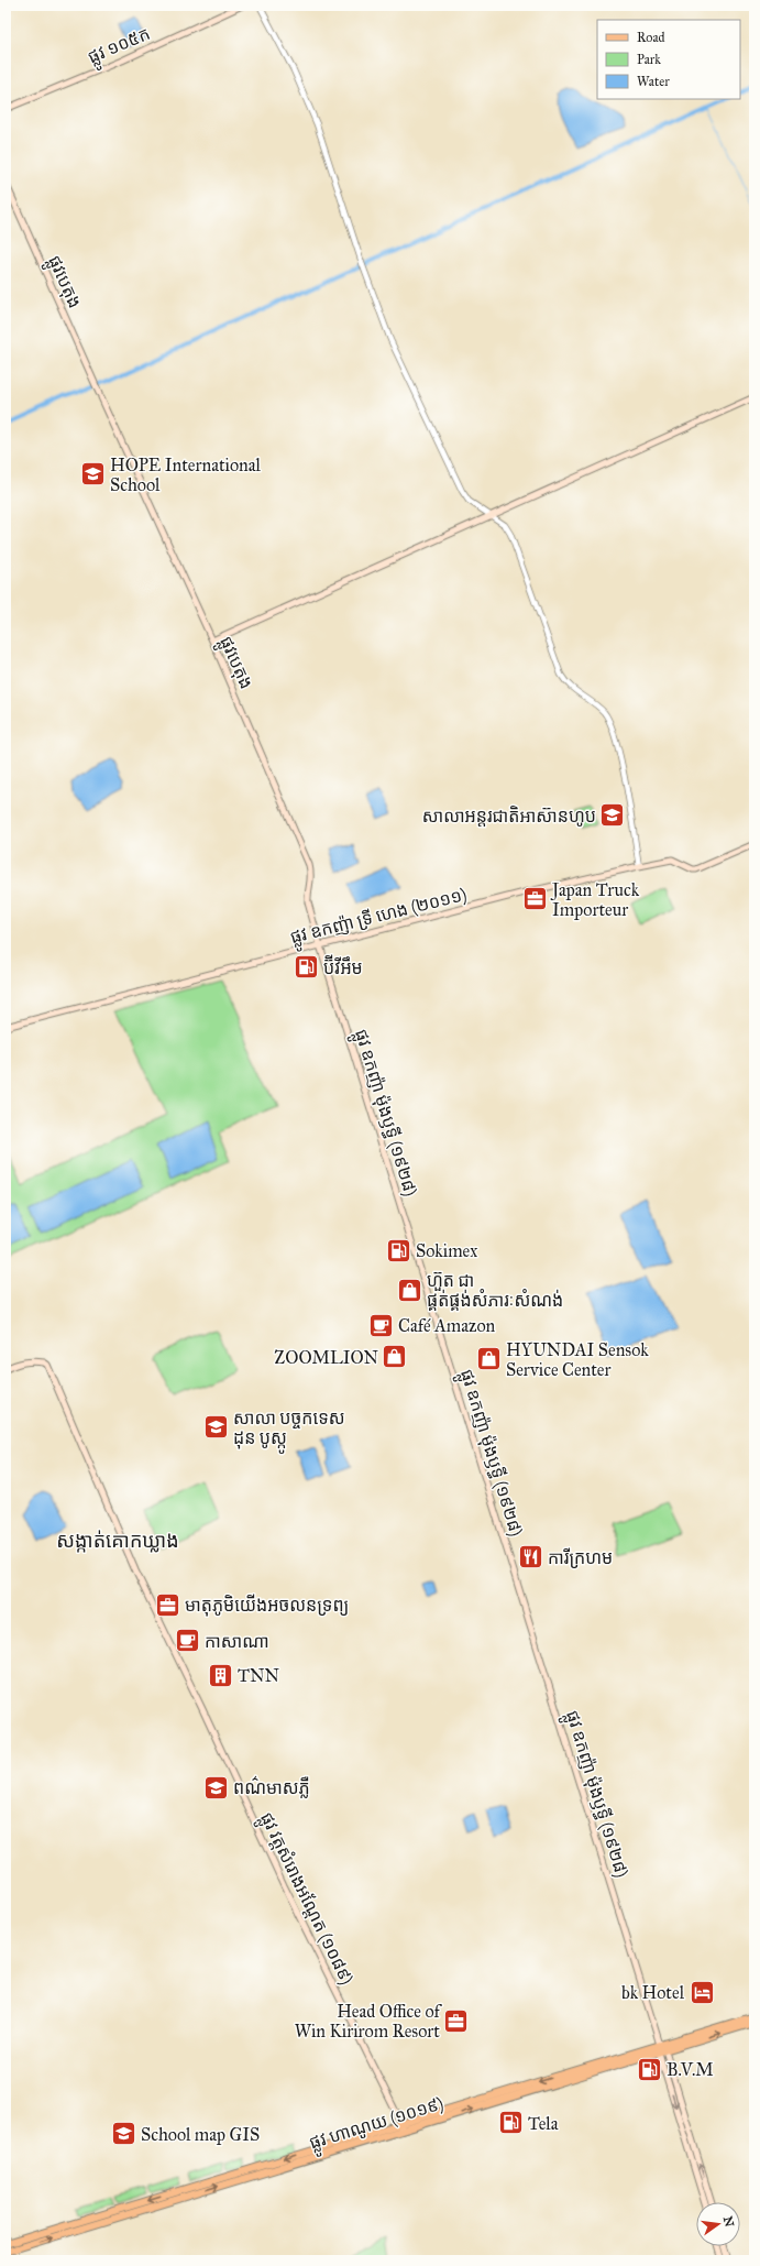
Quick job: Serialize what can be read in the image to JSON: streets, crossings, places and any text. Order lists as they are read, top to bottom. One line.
{"streets":{"main road":["ផ្លូវ ១០៥ក","ផ្លូវបេតុង","ផ្លូវ ឧកញ៉ា ទ្រី ហេង (២០១១)","ផ្លូវ ឧកញ៉ា ម៉ុងឫទ្ធី (១៩២៨)","ផ្លូវ វត្តសំរោងអណ្ដែត (១០៨៩)","ផ្លូវ ហាណូយ (១០១៩)"]},"crossings":[["ផ្លូវបេតុង","ផ្លូវ ឧកញ៉ា ទ្រី ហេង (២០១១)"],["ផ្លូវបេតុង","ផ្លូវ ឧកញ៉ា ម៉ុងឫទ្ធី (១៩២៨)"],["ផ្លូវ ឧកញ៉ា ទ្រី ហេង (២០១១)","ផ្លូវ ឧកញ៉ា ម៉ុងឫទ្ធី (១៩២៨)"],["ផ្លូវ ឧកញ៉ា ម៉ុងឫទ្ធី (១៩២៨)","ផ្លូវ ហាណូយ (១០១៩)"],["ផ្លូវ វត្តសំរោងអណ្ដែត (១០៨៩)","ផ្លូវ ហាណូយ (១០១៩)"]],"districts":["សង្កាត់គោកឃ្លាង"],"places":{"school or university":["HOPE International School","សាលាអន្ដរជាតិអាស៊ានហូប","សាលា បច្ចកទេស ដុន បូស្កូ","ពណ៌មាសភ្លឺ","School map GIS"],"office":["Japan Truck Importeur","មាតុភូមិយើងអចលនទ្រព្យ","Head Office of Win Kirirom Resort"],"fuel station":["ប៊ីវីអឹម","Sokimex","B.V.M","Tela"],"shop":["ហ៊ួត ជា ផ្គត់ផ្គង់សំភារៈសំណង់","ZOOMLION","HYUNDAI Sensok Service Center"],"cafe":["Café Amazon","កាសាណា"],"restaurant":["ការីក្រហម"],"building":["TNN"],"hotel":["bk Hotel"]},"legend":["Road","Park","Water"],"north":"right"}
